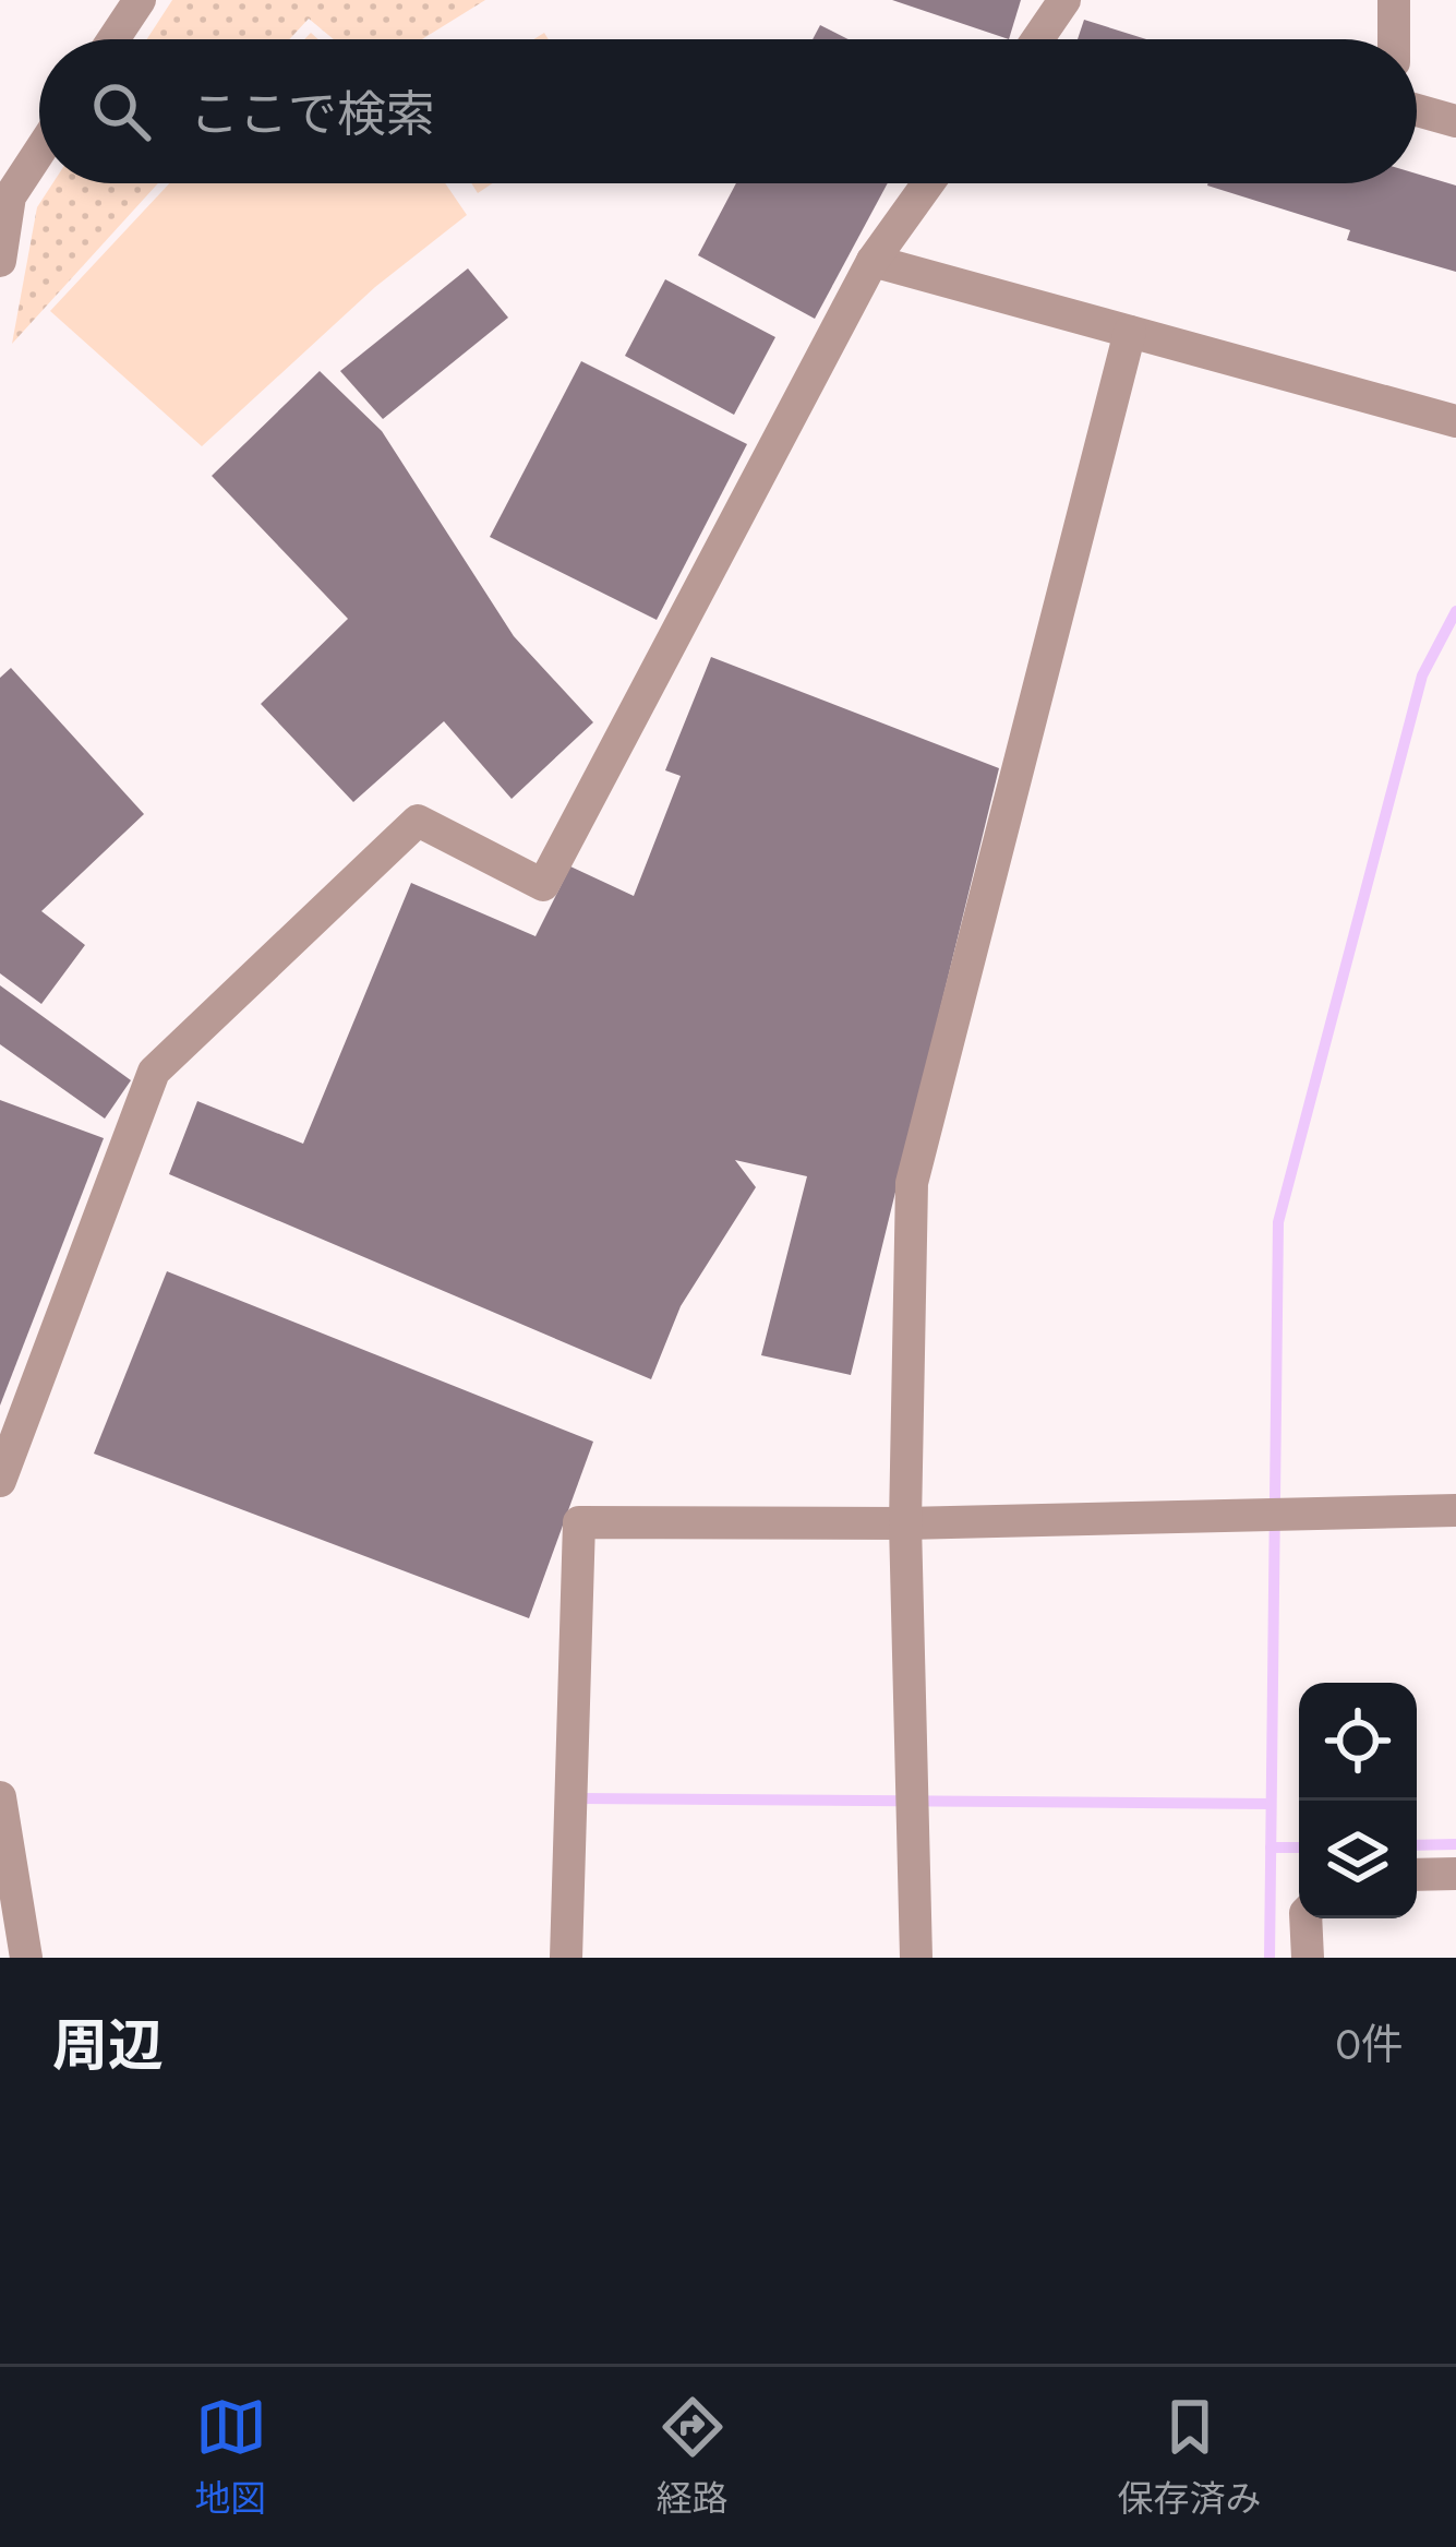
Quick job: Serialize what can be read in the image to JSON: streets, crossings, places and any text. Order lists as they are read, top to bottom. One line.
{"page":{"search":"ここで検索","heading":["周辺","0件"],"nav":["地図","経路","保存済み"]}}
